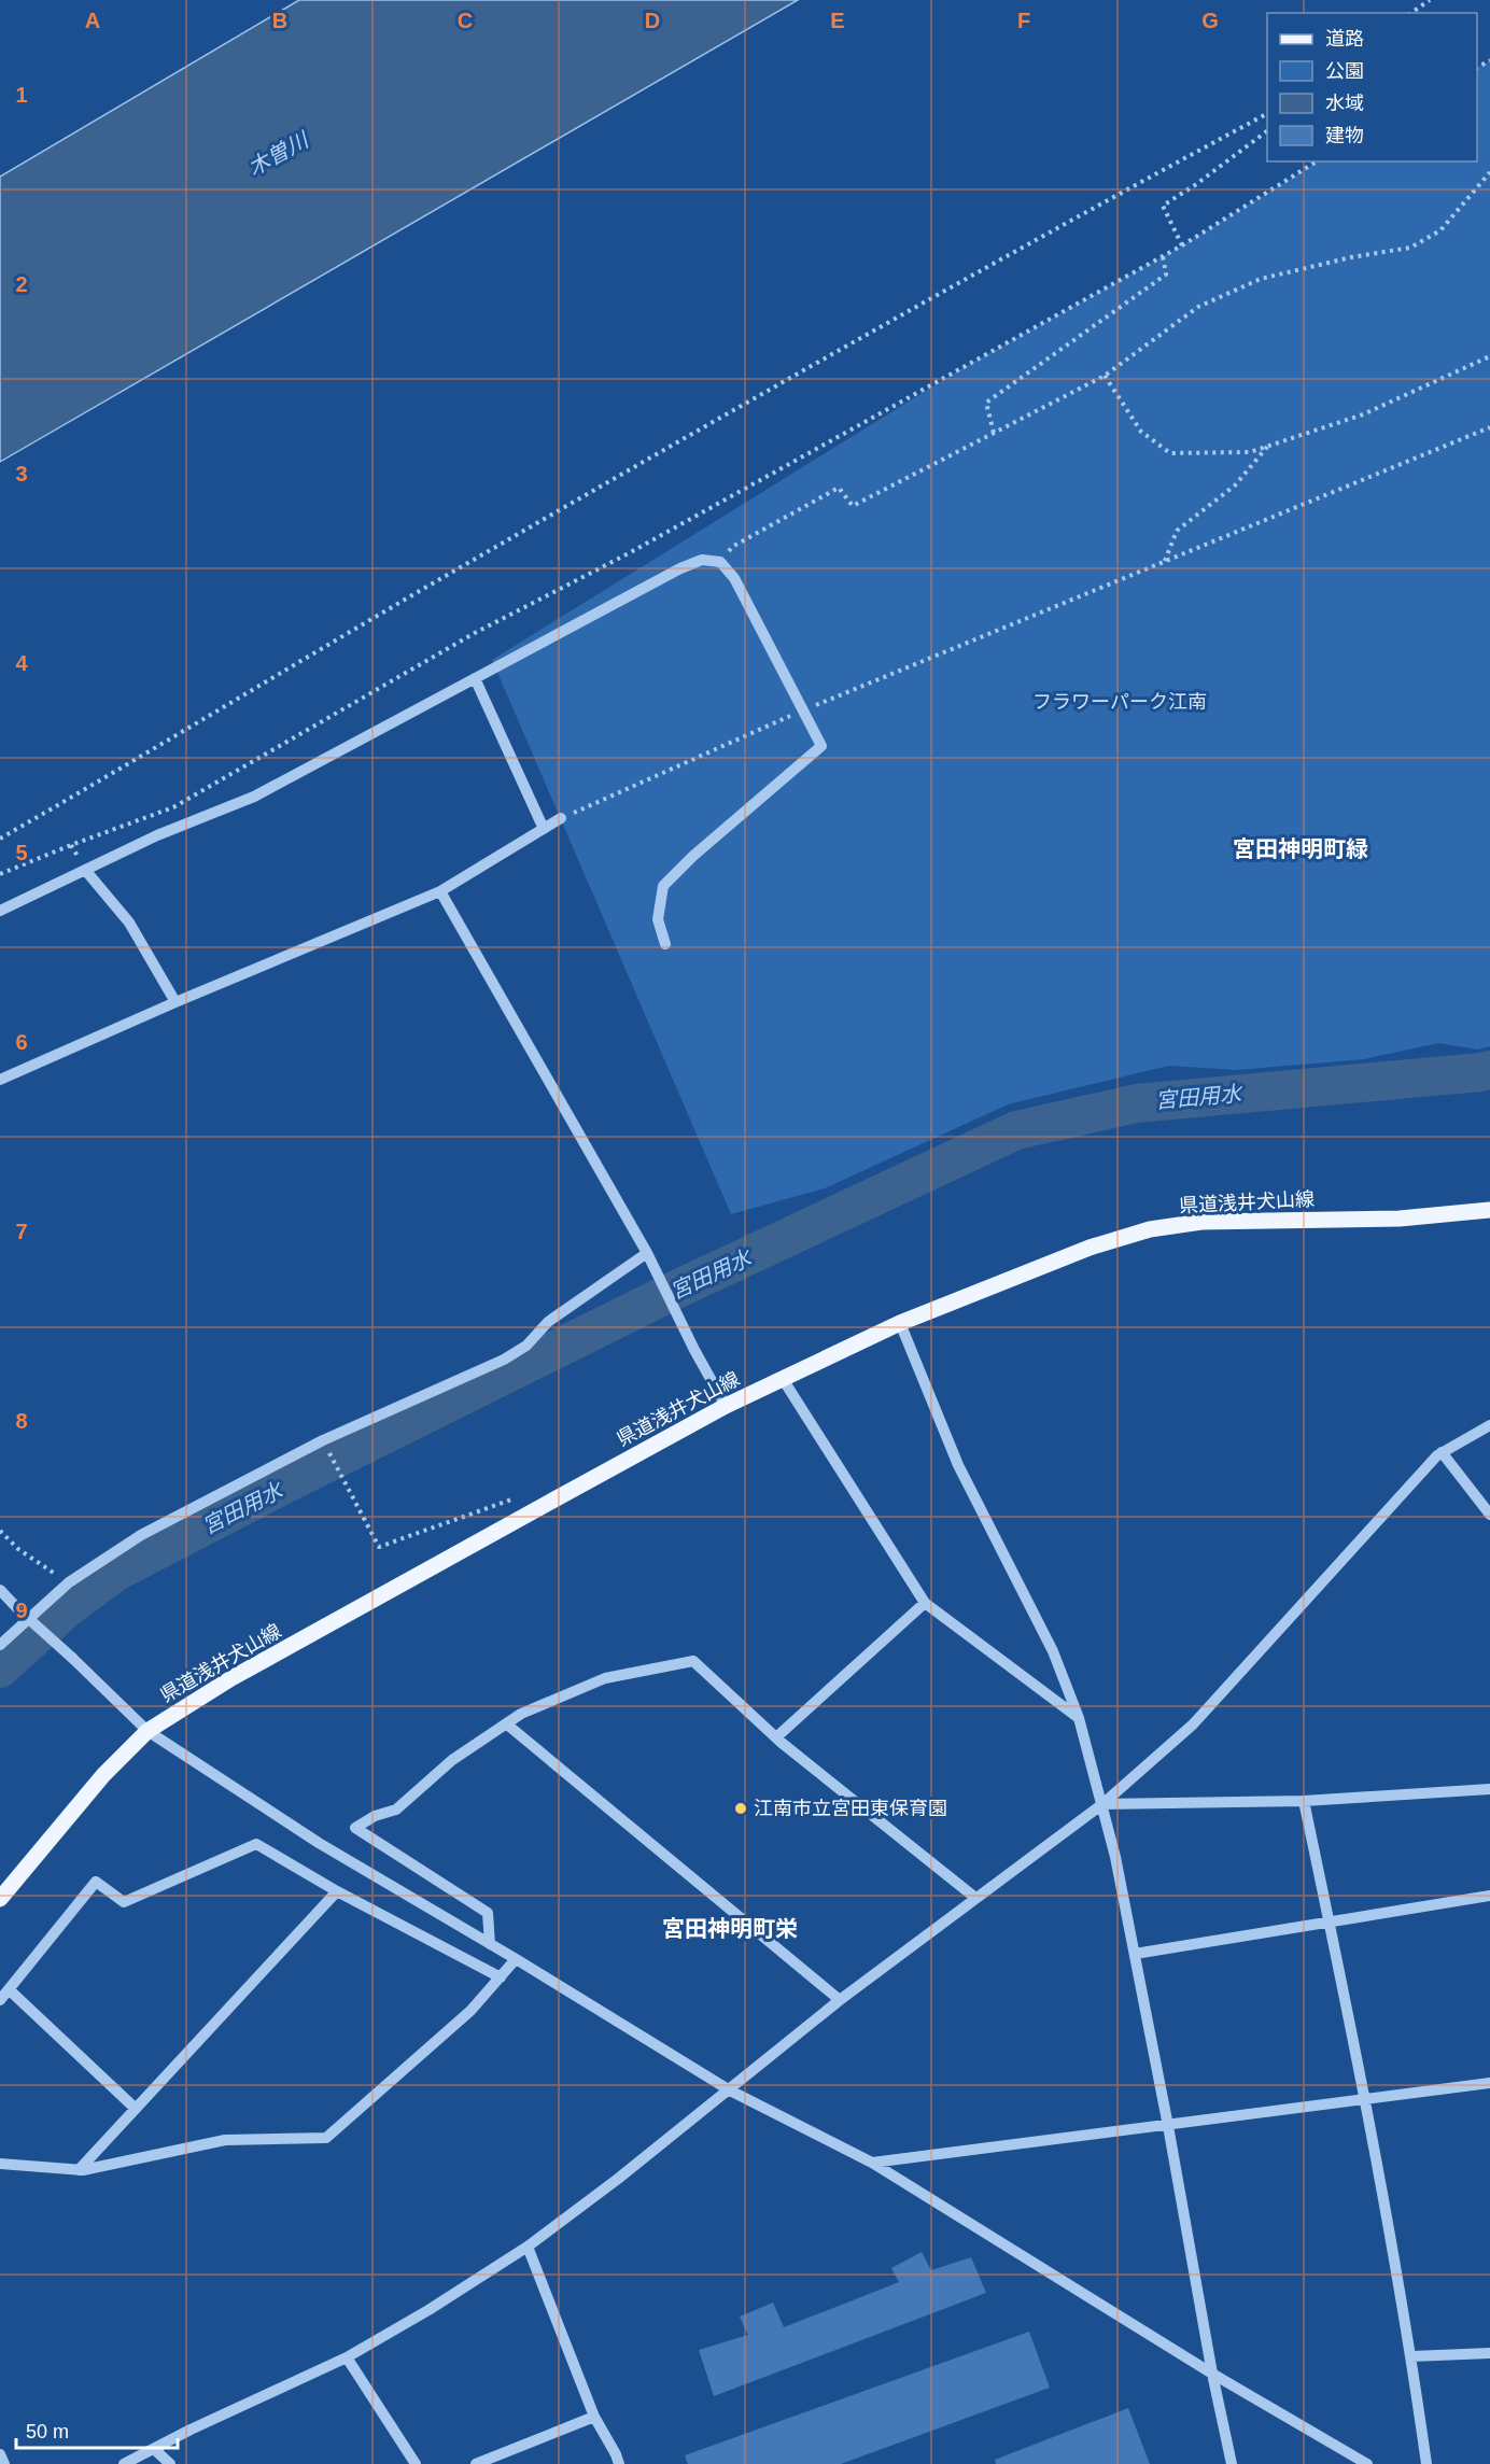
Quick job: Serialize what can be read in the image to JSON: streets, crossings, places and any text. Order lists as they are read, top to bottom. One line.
{"streets":{"main road":["県道浅井犬山線"]},"districts":["宮田神明町緑","宮田神明町栄"],"water":["木曽川","宮田用水"],"parks":["フラワーパーク江南"],"places":["江南市立宮田東保育園"],"legend":["道路","公園","水域","建物"],"scale_bar":"50 m","grid":{"columns":["A","B","C","D","E","F","G"],"rows":["1","2","3","4","5","6","7","8","9"]}}
